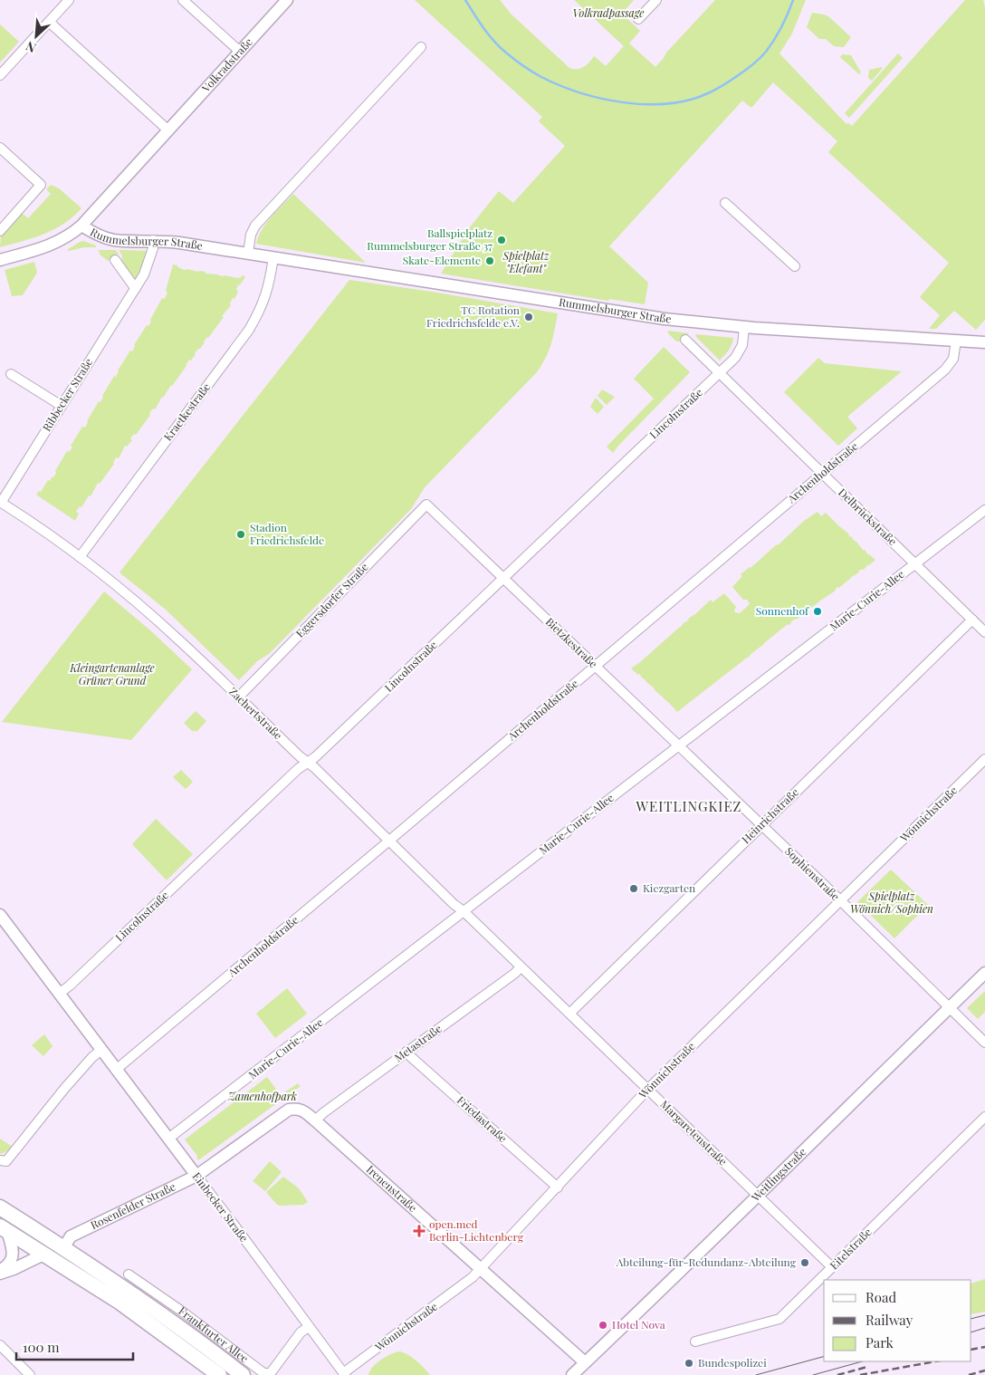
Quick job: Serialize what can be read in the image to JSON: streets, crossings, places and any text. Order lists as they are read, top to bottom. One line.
{"streets":{"main road":["Frankfurter Allee"],"street":["Volkradstraße","Rummelsburger Straße","Ribbecker Straße","Kraetkestraße","Lincolnstraße","Archenholdstraße","Delbrückstraße","Eggersdorfer Straße","Marie-Curie-Allee","Bietzkestraße","Zachertstraße","Wönnichstraße","Heinrichstraße","Sophienstraße","Metastraße","Friedastraße","Margaretenstraße","Weitlingstraße","Irenenstraße","Rosenfelder Straße","Einbecker Straße","Eitelstraße"]},"crossings":[["Volkradstraße","Rummelsburger Straße"],["Rummelsburger Straße","Ribbecker Straße"],["Rummelsburger Straße","Kraetkestraße"],["Rummelsburger Straße","Lincolnstraße"],["Rummelsburger Straße","Archenholdstraße"],["Ribbecker Straße","Zachertstraße"],["Kraetkestraße","Zachertstraße"],["Lincolnstraße","Delbrückstraße"],["Lincolnstraße","Bietzkestraße"],["Lincolnstraße","Zachertstraße"],["Lincolnstraße","Einbecker Straße"],["Archenholdstraße","Delbrückstraße"],["Archenholdstraße","Bietzkestraße"],["Archenholdstraße","Zachertstraße"],["Archenholdstraße","Einbecker Straße"],["Delbrückstraße","Marie-Curie-Allee"],["Delbrückstraße","Heinrichstraße"],["Eggersdorfer Straße","Bietzkestraße"],["Eggersdorfer Straße","Zachertstraße"],["Marie-Curie-Allee","Bietzkestraße"],["Marie-Curie-Allee","Zachertstraße"],["Marie-Curie-Allee","Einbecker Straße"],["Bietzkestraße","Sophienstraße"],["Zachertstraße","Margaretenstraße"],["Wönnichstraße","Sophienstraße"],["Wönnichstraße","Friedastraße"],["Wönnichstraße","Margaretenstraße"],["Wönnichstraße","Irenenstraße"],["Wönnichstraße","Einbecker Straße"],["Heinrichstraße","Sophienstraße"],["Heinrichstraße","Margaretenstraße"],["Sophienstraße","Weitlingstraße"],["Metastraße","Friedastraße"],["Metastraße","Margaretenstraße"],["Metastraße","Irenenstraße"],["Margaretenstraße","Weitlingstraße"],["Margaretenstraße","Eitelstraße"],["Weitlingstraße","Irenenstraße"],["Irenenstraße","Rosenfelder Straße"],["Rosenfelder Straße","Einbecker Straße"],["Rosenfelder Straße","Frankfurter Allee"],["Einbecker Straße","Frankfurter Allee"]],"districts":["WEITLINGKIEZ"],"parks":["Volkradpassage","Spielplatz \"Elefant\"","Kleingartenanlage Grüner Grund","Spielplatz Wönnich/Sophien","Zamenhofpark"],"places":{"other":["Ballspielplatz Rummelsburger Straße 37","Skate-Elemente","TC Rotation Friedrichsfelde e.V.","Stadion Friedrichsfelde","Sonnenhof","Kiezgarten","Abteilung-für-Redundanz-Abteilung","Hotel Nova","Bundespolizei"],"health":["open.med Berlin-Lichtenberg"]},"legend":["Road","Railway","Park"],"scale_bar":"100 m","north":"bottom left"}
